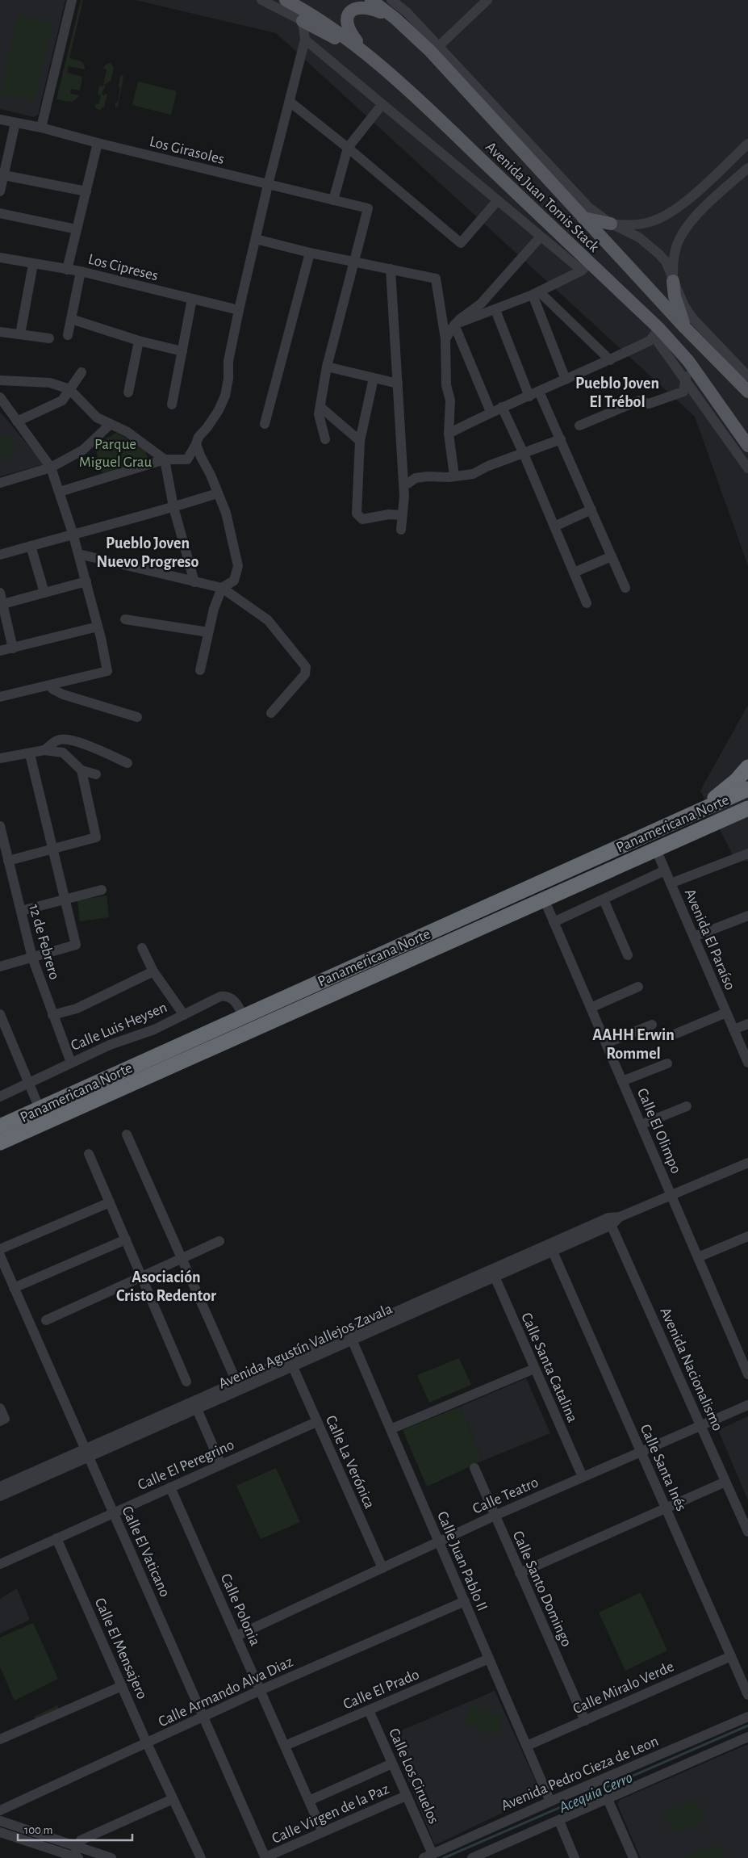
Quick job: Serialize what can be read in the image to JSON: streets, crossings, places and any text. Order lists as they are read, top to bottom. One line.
{"streets":{"highway":["Panamericana Norte"],"main road":["Avenida Juan Tomis Stack"],"street":["Los Girasoles","Los Cipreses","Avenida El Paraíso","12 de Febrero","Calle Luis Heysen","Calle El Olimpo","Avenida Agustín Vallejos Zavala","Calle Santa Catalina","Avenida Nacionalismo","Calle La Verónica","Calle El Peregrino","Calle Santa Inés","Calle Teatro","Calle El Vaticano","Calle Juan Pablo II","Calle Santo Domingo","Calle Polonia","Calle El Mensajero","Calle Miralo Verde","Calle El Prado","Calle Armando Alva Diaz","Avenida Pedro Cieza de Leon","Calle Los Ciruelos","Calle Virgen de la Paz"]},"crossings":[["Panamericana Norte","Avenida El Paraíso"],["Panamericana Norte","Calle Luis Heysen"],["Panamericana Norte","Calle El Olimpo"],["12 de Febrero","Calle Luis Heysen"],["Calle El Olimpo","Avenida Agustín Vallejos Zavala"],["Avenida Agustín Vallejos Zavala","Calle Santa Catalina"],["Avenida Agustín Vallejos Zavala","Avenida Nacionalismo"],["Avenida Agustín Vallejos Zavala","Calle La Verónica"],["Avenida Agustín Vallejos Zavala","Calle Santa Inés"],["Avenida Agustín Vallejos Zavala","Calle El Vaticano"],["Avenida Agustín Vallejos Zavala","Calle Juan Pablo II"],["Calle Santa Catalina","Calle Teatro"],["Avenida Nacionalismo","Calle Teatro"],["Calle La Verónica","Calle El Peregrino"],["Calle La Verónica","Calle Teatro"],["Calle El Peregrino","Calle El Vaticano"],["Calle El Peregrino","Calle Polonia"],["Calle El Peregrino","Calle El Mensajero"],["Calle Santa Inés","Calle Teatro"],["Calle Santa Inés","Calle Miralo Verde"],["Calle Teatro","Calle Juan Pablo II"],["Calle Teatro","Calle Santo Domingo"],["Calle Teatro","Calle Polonia"],["Calle El Vaticano","Calle Armando Alva Diaz"],["Calle El Vaticano","Calle Virgen de la Paz"],["Calle Juan Pablo II","Calle Miralo Verde"],["Calle Juan Pablo II","Calle El Prado"],["Calle Juan Pablo II","Calle Armando Alva Diaz"],["Calle Juan Pablo II","Avenida Pedro Cieza de Leon"],["Calle Santo Domingo","Calle Miralo Verde"],["Calle Polonia","Calle El Prado"],["Calle Polonia","Calle Armando Alva Diaz"],["Calle Polonia","Calle Virgen de la Paz"],["Calle El Mensajero","Calle Armando Alva Diaz"],["Calle El Prado","Calle Los Ciruelos"],["Avenida Pedro Cieza de Leon","Calle Los Ciruelos"],["Calle Los Ciruelos","Calle Virgen de la Paz"]],"districts":["Pueblo Joven El Trébol","Pueblo Joven Nuevo Progreso","AAHH Erwin Rommel","Asociación Cristo Redentor"],"water":["Acequia Cerro"],"parks":["Parque Miguel Grau"],"scale_bar":"100 m"}
